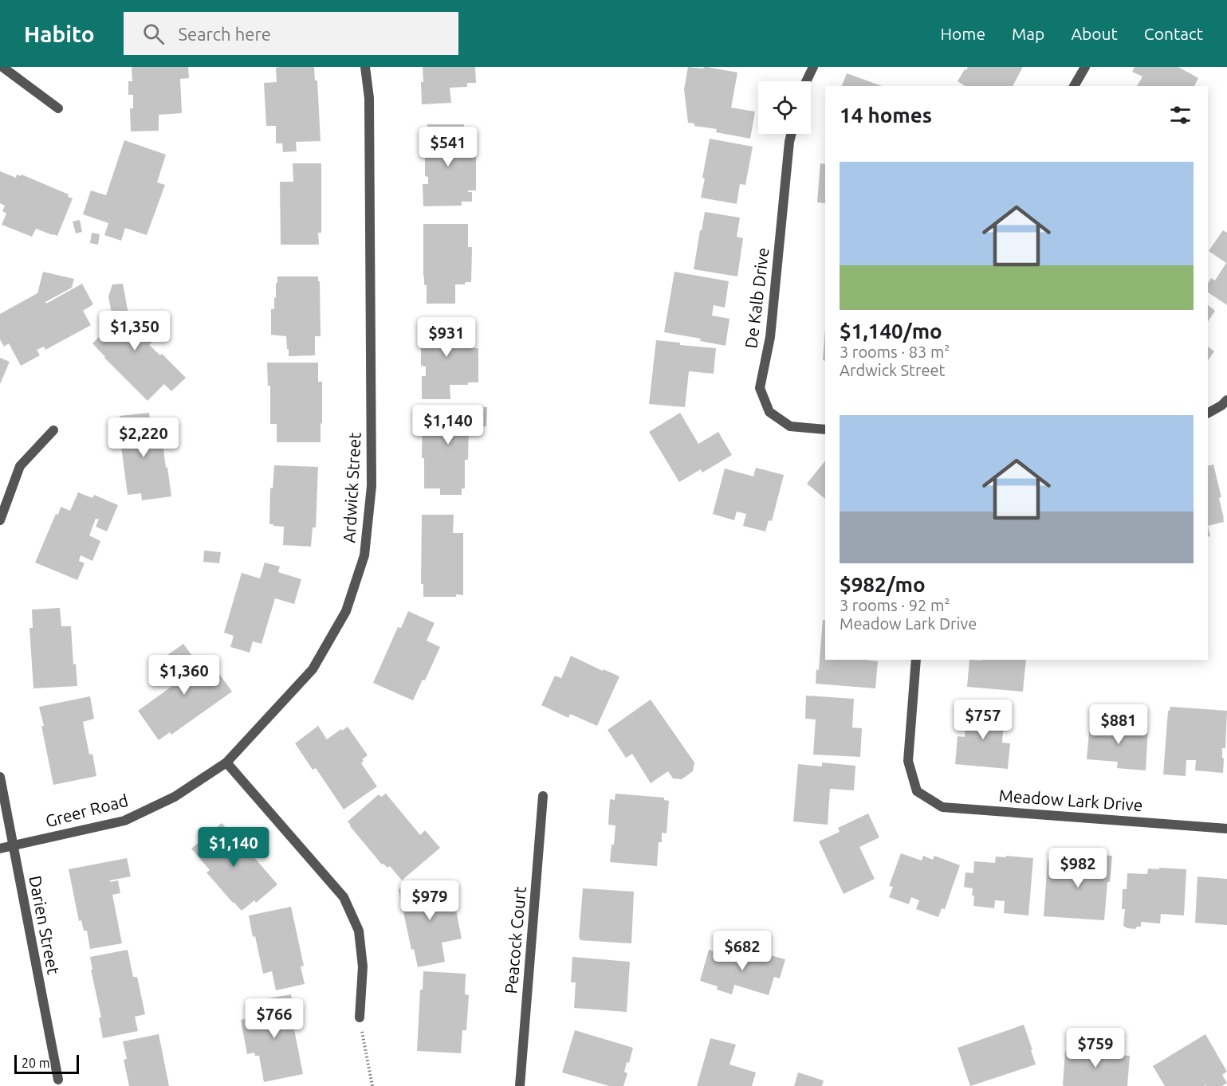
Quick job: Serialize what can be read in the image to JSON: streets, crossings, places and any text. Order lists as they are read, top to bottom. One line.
{"streets":{"street":["De Kalb Drive","Ardwick Street","Meadow Lark Drive","Greer Road","Darien Street","Peacock Court"]},"crossings":[["Ardwick Street","Greer Road"],["Greer Road","Darien Street"]],"scale_bar":"20 m","page":{"header":"Habito","search":"Search here","nav":["Home","Map","About","Contact"],"heading":"14 homes","price":["$541","$1,350","$931","$1,140","$2,220","$1,360","$757","$881","$1,140","$982","$979","$682","$766","$759"],"list":[{"name":"$1,140/mo","note":"3 rooms · 83 m² · Ardwick Street"},{"name":"$982/mo","note":"3 rooms · 92 m² · Meadow Lark Drive"}],"scale":"20 m"}}
